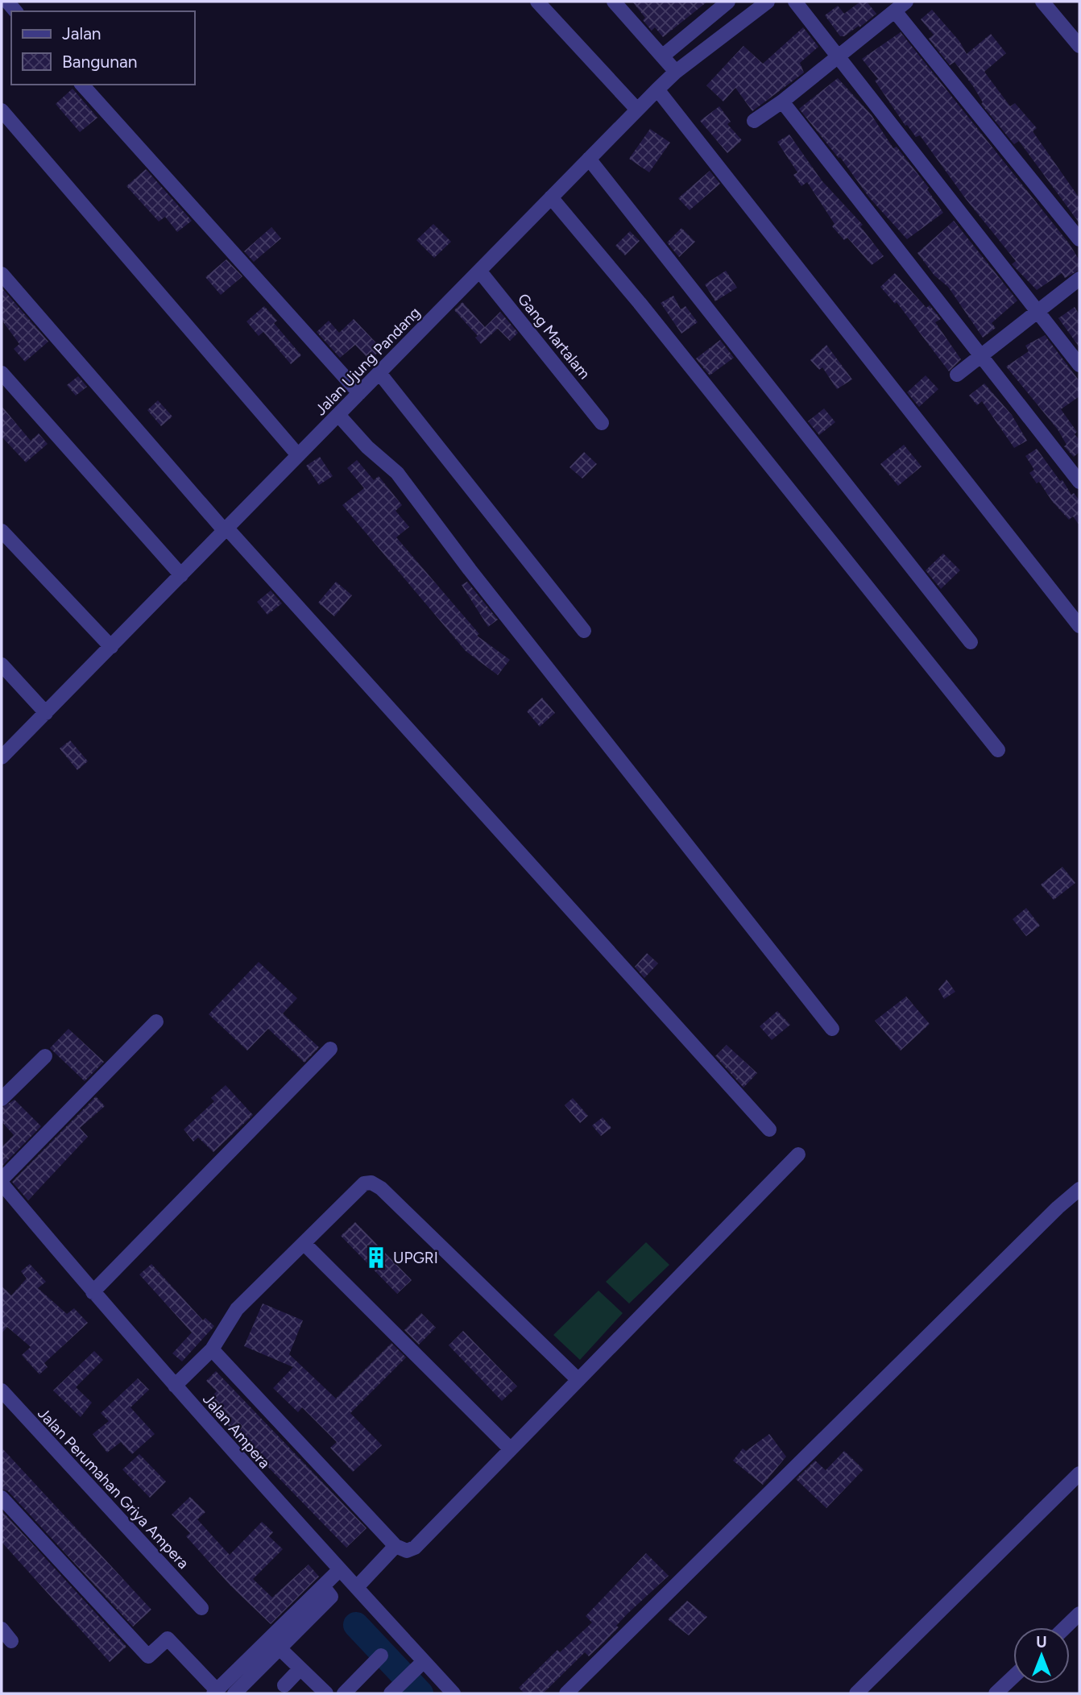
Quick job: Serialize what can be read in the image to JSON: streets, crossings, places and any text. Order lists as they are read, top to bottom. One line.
{"streets":{"street":["Gang Martalam","Jalan Ujung Pandang","Jalan Ampera","Jalan Perumahan Griya Ampera"]},"crossings":[["Gang Martalam","Jalan Ujung Pandang"]],"places":{"building":["UPGRI"]},"legend":["Jalan","Bangunan"],"north":"top"}
